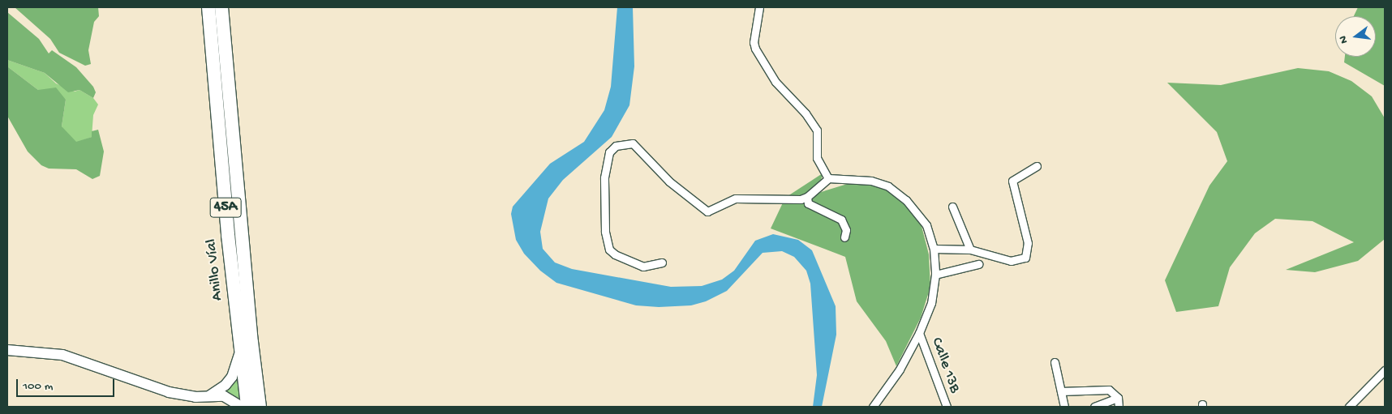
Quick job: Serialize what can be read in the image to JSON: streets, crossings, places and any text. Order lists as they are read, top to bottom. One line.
{"streets":{"highway":["45A","Anillo Víal"],"street":["Calle 13B"]},"scale_bar":"100 m","north":"left"}
